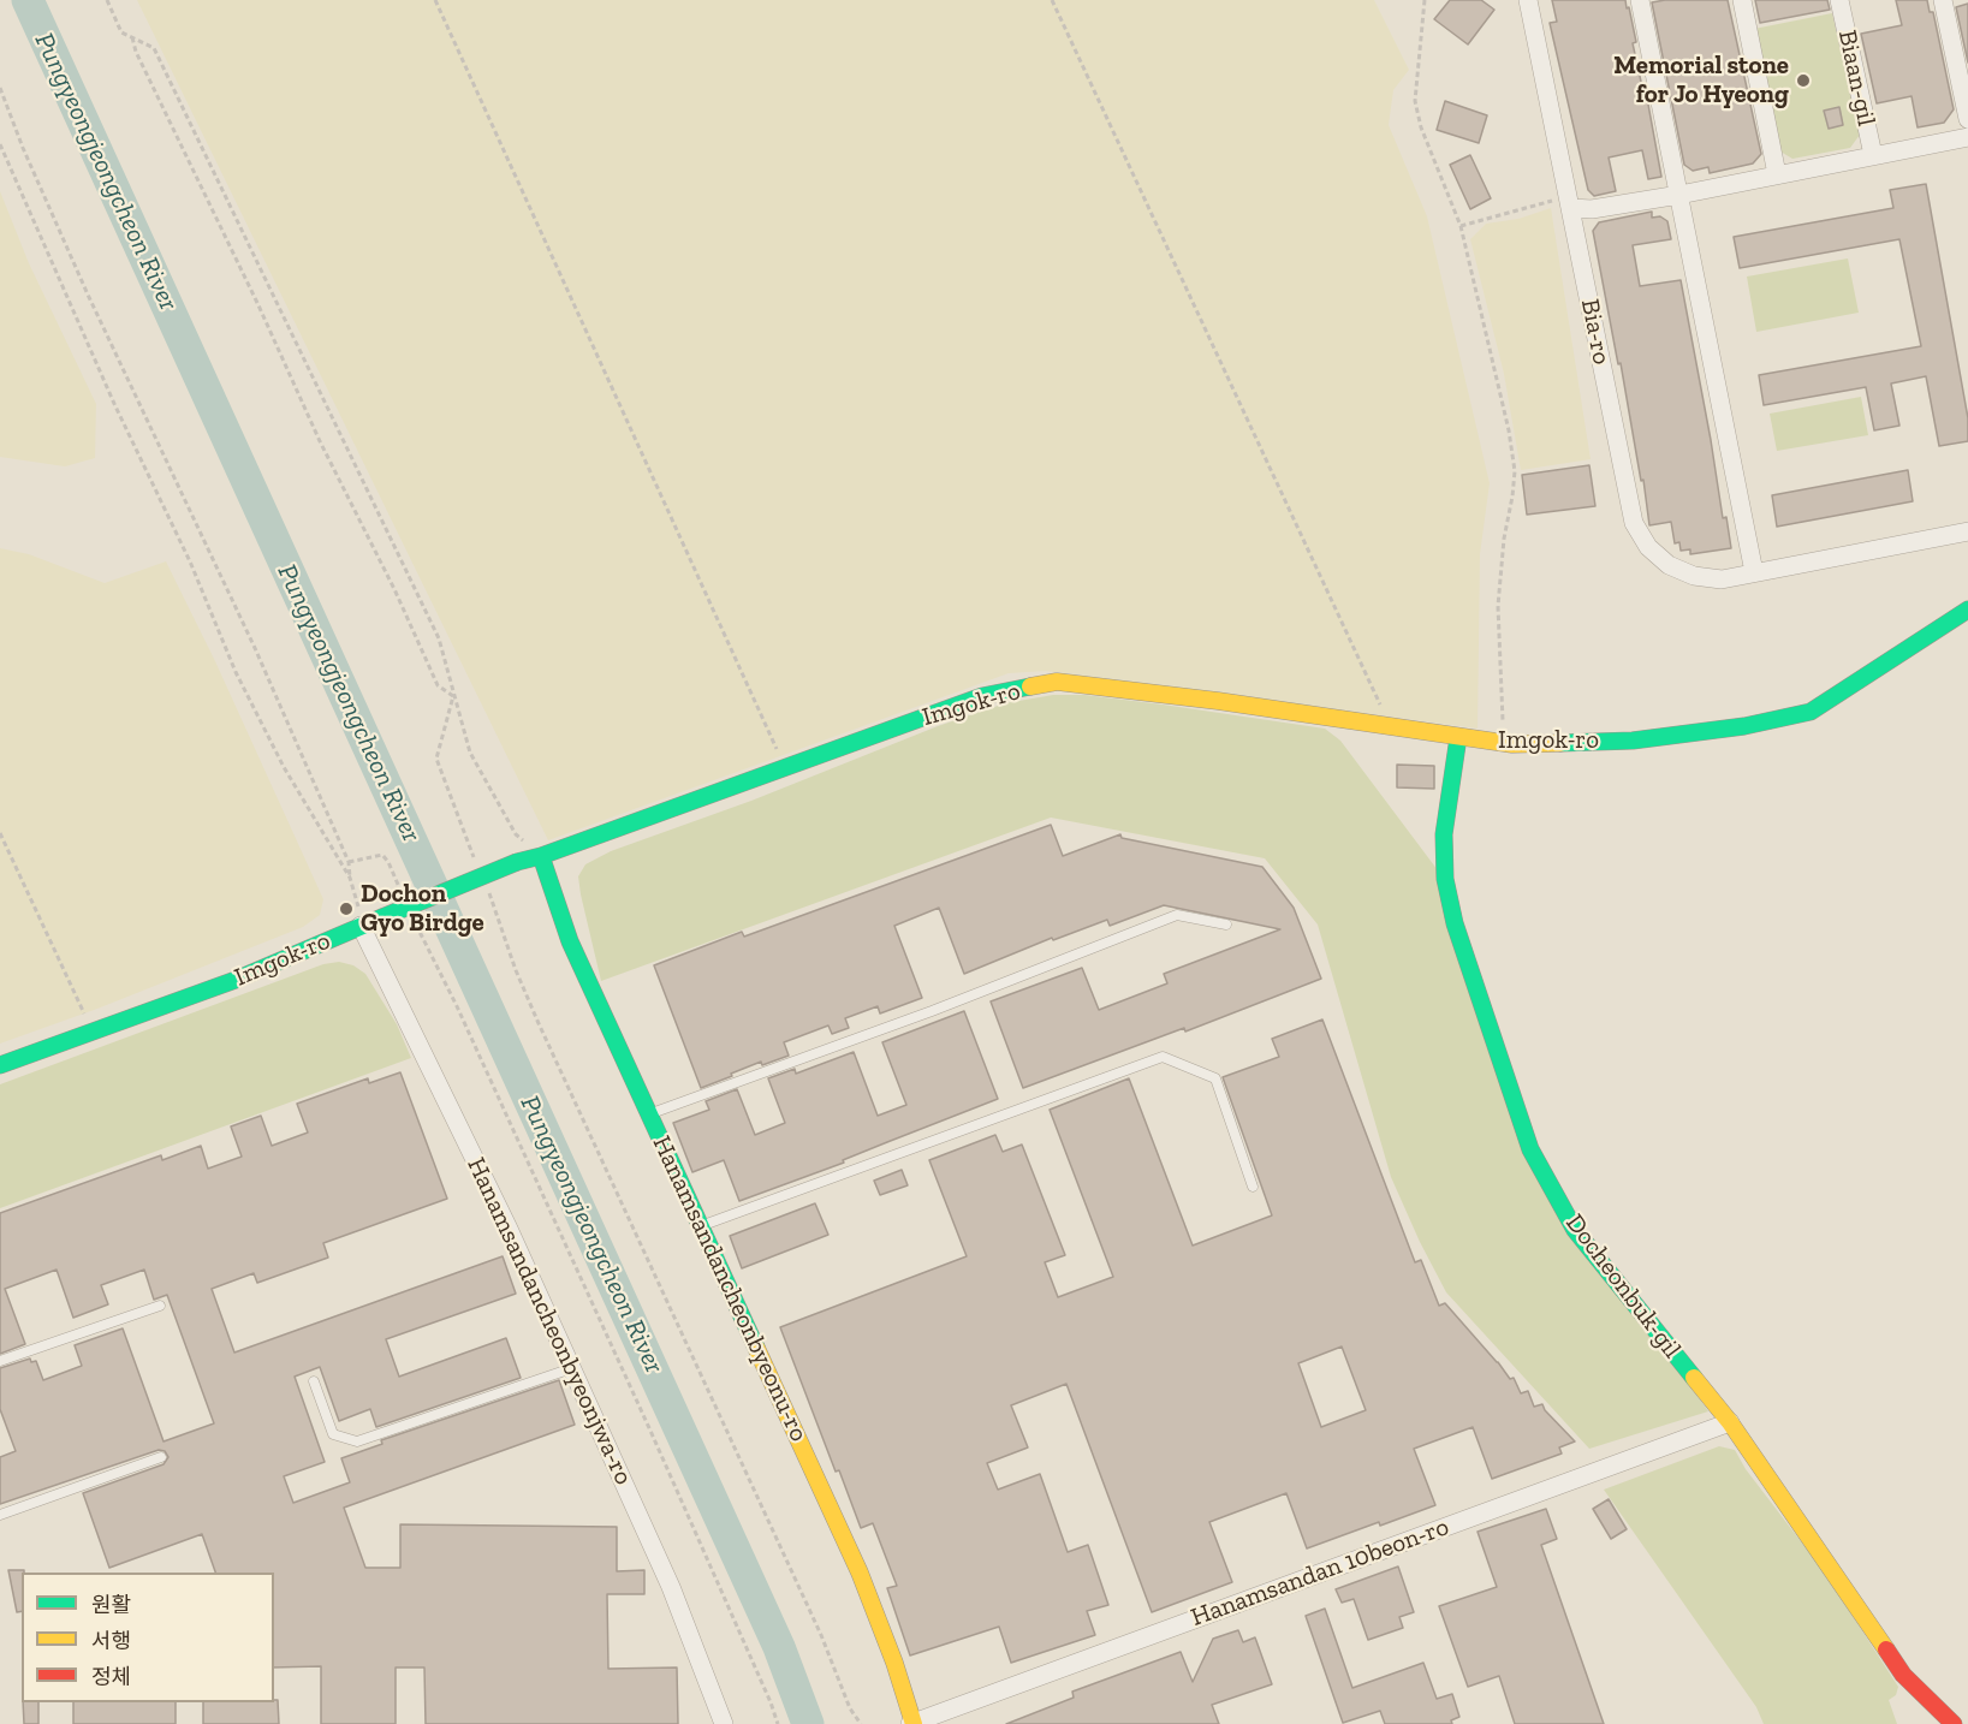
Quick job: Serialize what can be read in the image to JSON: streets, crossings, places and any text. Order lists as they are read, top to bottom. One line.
{"streets":{"main road":["Imgok-ro","Docheonbuk-gil","Hanamsandancheonbyeonu-ro"],"street":["Biaan-gil","Bia-ro","Hanamsandancheonbyeonjwa-ro","Hanamsandan 10beon-ro"]},"crossings":[["Biaan-gil","Bia-ro"],["Imgok-ro","Docheonbuk-gil"],["Imgok-ro","Hanamsandancheonbyeonu-ro"],["Imgok-ro","Hanamsandancheonbyeonjwa-ro"],["Docheonbuk-gil","Hanamsandan 10beon-ro"],["Hanamsandancheonbyeonu-ro","Hanamsandan 10beon-ro"]],"water":["Pungyeongjeongcheon River"],"places":["Memorial stone for Jo Hyeong","Dochon Gyo Birdge"],"legend":["원활","서행","정체"]}
